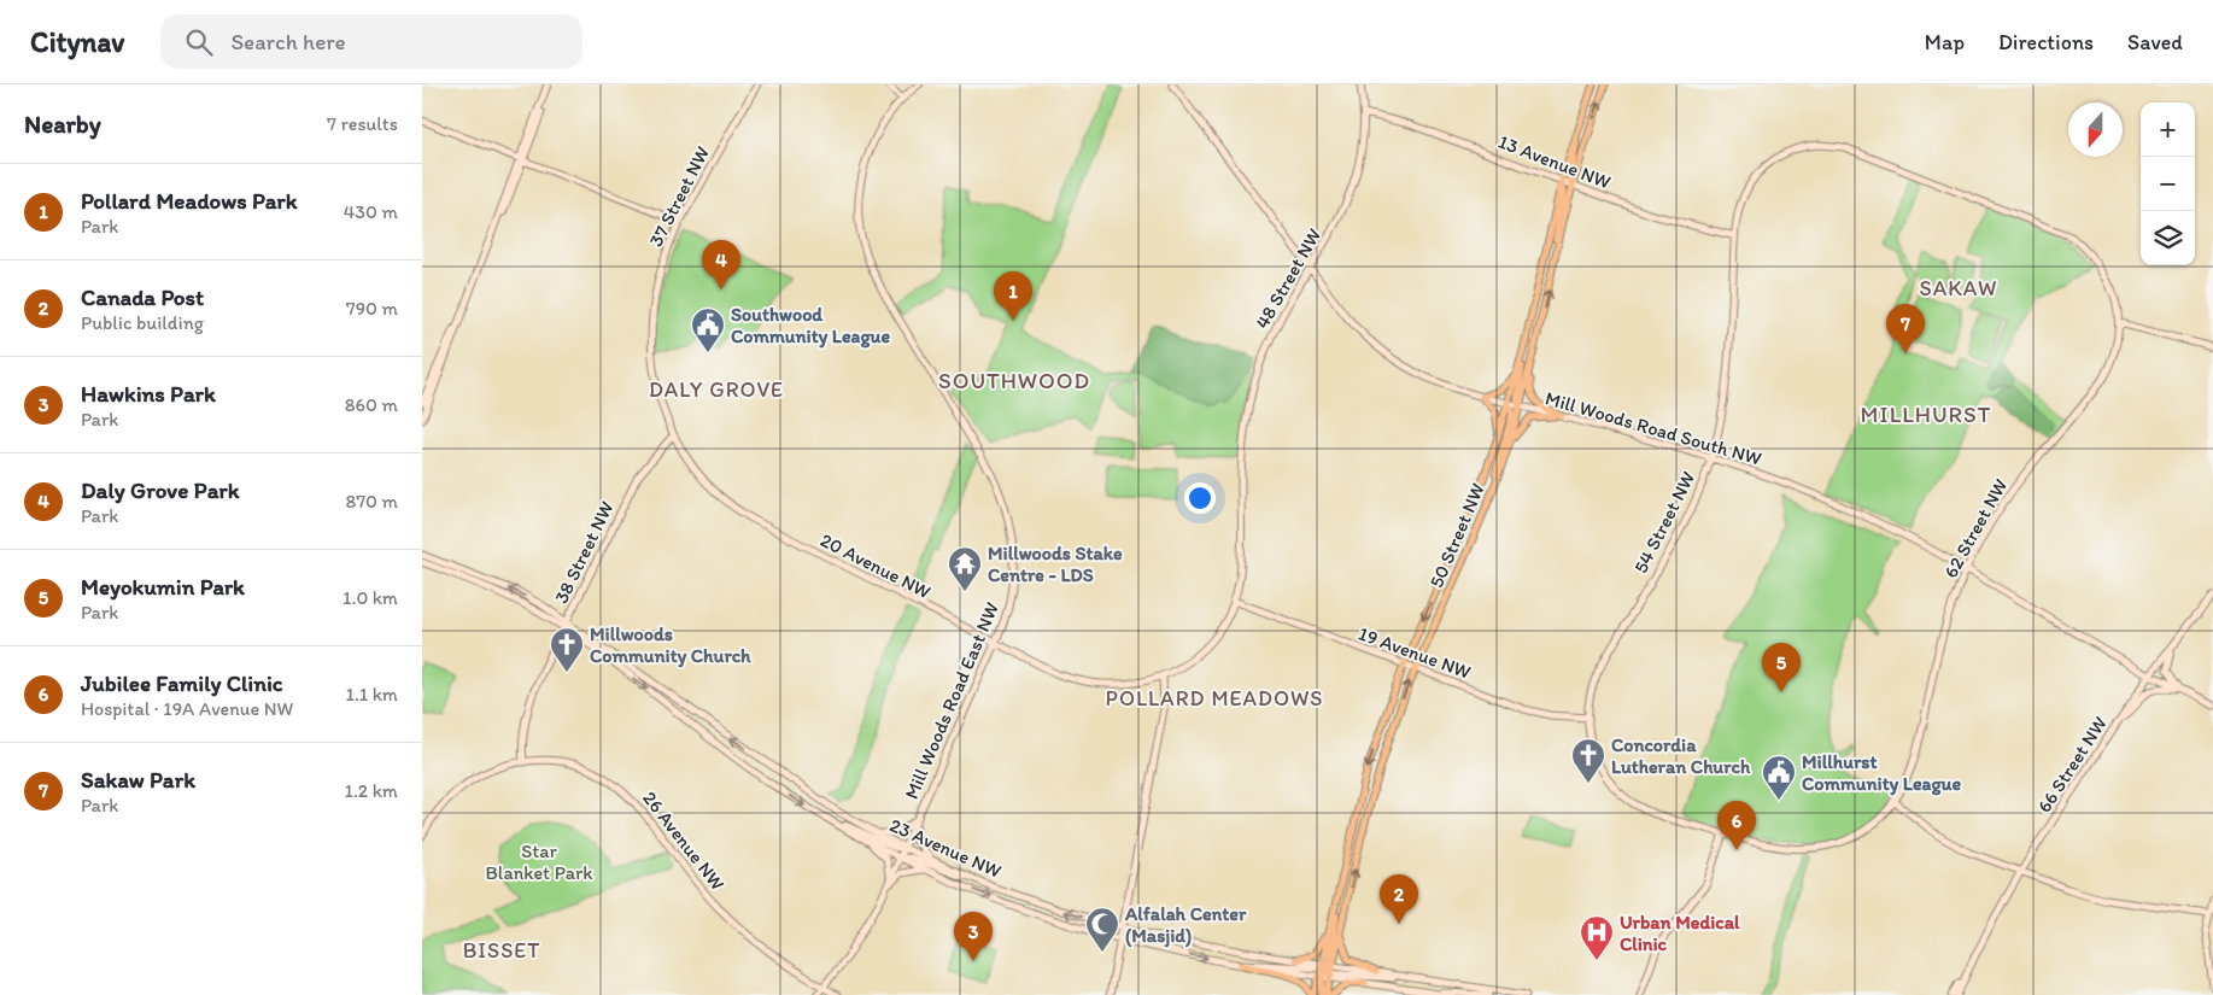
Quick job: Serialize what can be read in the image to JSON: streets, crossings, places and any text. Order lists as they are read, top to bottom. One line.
{"streets":{"main road":["50 Street NW"],"street":["13 Avenue NW","37 Street NW","48 Street NW","Mill Woods Road South NW","54 Street NW","62 Street NW","38 Street NW","20 Avenue NW","19 Avenue NW","Mill Woods Road East NW","66 Street NW","26 Avenue NW","23 Avenue NW"]},"crossings":[["13 Avenue NW","48 Street NW"],["13 Avenue NW","54 Street NW"],["13 Avenue NW","50 Street NW"],["37 Street NW","38 Street NW"],["37 Street NW","20 Avenue NW"],["48 Street NW","Mill Woods Road South NW"],["48 Street NW","20 Avenue NW"],["48 Street NW","19 Avenue NW"],["Mill Woods Road South NW","54 Street NW"],["Mill Woods Road South NW","62 Street NW"],["Mill Woods Road South NW","50 Street NW"],["Mill Woods Road South NW","66 Street NW"],["54 Street NW","62 Street NW"],["54 Street NW","19 Avenue NW"],["50 Street NW","19 Avenue NW"],["50 Street NW","23 Avenue NW"],["38 Street NW","20 Avenue NW"],["38 Street NW","26 Avenue NW"],["38 Street NW","23 Avenue NW"],["20 Avenue NW","Mill Woods Road East NW"],["Mill Woods Road East NW","26 Avenue NW"],["Mill Woods Road East NW","23 Avenue NW"]],"districts":["SAKAW","SOUTHWOOD","DALY GROVE","MILLHURST","POLLARD MEADOWS","BISSET"],"parks":["Star Blanket Park"],"places":{"public building":["Southwood Community League","Millhurst Community League"],"temple":["Millwoods Stake Centre - LDS"],"church":["Millwoods Community Church","Concordia Lutheran Church"],"mosque":["Alfalah Center (Masjid)"],"hospital":["Urban Medical Clinic"]},"north":"bottom","page":{"header":"Citynav","search":"Search here","nav":["Map","Directions","Saved"],"heading":["Nearby","7 results"],"map_buttons":["+","−"],"list":[{"mark":"1","name":"Pollard Meadows Park","note":"Park","value":"430 m"},{"mark":"2","name":"Canada Post","note":"Public building","value":"790 m"},{"mark":"3","name":"Hawkins Park","note":"Park","value":"860 m"},{"mark":"4","name":"Daly Grove Park","note":"Park","value":"870 m"},{"mark":"5","name":"Meyokumin Park","note":"Park","value":"1.0 km"},{"mark":"6","name":"Jubilee Family Clinic","note":"Hospital · 19A Avenue NW","value":"1.1 km"},{"mark":"7","name":"Sakaw Park","note":"Park","value":"1.2 km"}],"pins":["4","1","7","5","6","2","3"]}}
